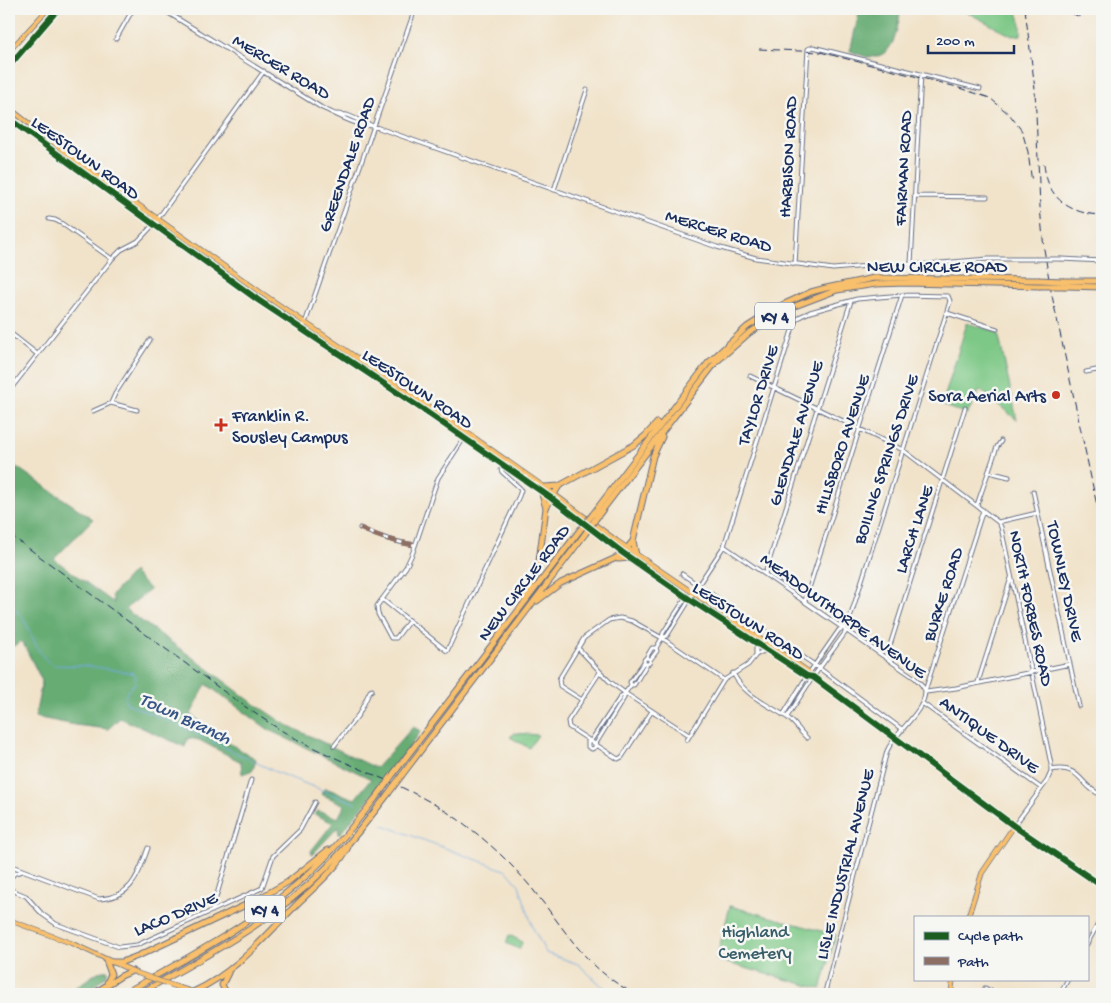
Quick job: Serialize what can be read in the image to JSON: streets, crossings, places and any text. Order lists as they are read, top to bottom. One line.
{"streets":{"highway":["NEW CIRCLE ROAD","KY 4"],"main road":["LEESTOWN ROAD"],"street":["MERCER ROAD","HARBISON ROAD","GREENDALE ROAD","FAIRMAN ROAD","TAYLOR DRIVE","GLENDALE AVENUE","HILLSBORO AVENUE","BOILING SPRINGS DRIVE","LARCH LANE","TOWNLEY DRIVE","BURKE ROAD","NORTH FORBES ROAD","MEADOWTHORPE AVENUE","ANTIQUE DRIVE","LISLE INDUSTRIAL AVENUE","LACO DRIVE"]},"crossings":[["MERCER ROAD","HARBISON ROAD"],["MERCER ROAD","GREENDALE ROAD"],["MERCER ROAD","FAIRMAN ROAD"],["LEESTOWN ROAD","GREENDALE ROAD"],["LEESTOWN ROAD","TAYLOR DRIVE"],["LEESTOWN ROAD","BOILING SPRINGS DRIVE"],["LEESTOWN ROAD","BURKE ROAD"],["LEESTOWN ROAD","LISLE INDUSTRIAL AVENUE"],["HARBISON ROAD","FAIRMAN ROAD"],["TAYLOR DRIVE","GLENDALE AVENUE"],["TAYLOR DRIVE","HILLSBORO AVENUE"],["TAYLOR DRIVE","BOILING SPRINGS DRIVE"],["TAYLOR DRIVE","NORTH FORBES ROAD"],["TAYLOR DRIVE","MEADOWTHORPE AVENUE"],["GLENDALE AVENUE","NORTH FORBES ROAD"],["GLENDALE AVENUE","MEADOWTHORPE AVENUE"],["HILLSBORO AVENUE","NORTH FORBES ROAD"],["HILLSBORO AVENUE","MEADOWTHORPE AVENUE"],["BOILING SPRINGS DRIVE","NORTH FORBES ROAD"],["BOILING SPRINGS DRIVE","MEADOWTHORPE AVENUE"],["LARCH LANE","NORTH FORBES ROAD"],["LARCH LANE","MEADOWTHORPE AVENUE"],["TOWNLEY DRIVE","MEADOWTHORPE AVENUE"],["BURKE ROAD","NORTH FORBES ROAD"],["BURKE ROAD","MEADOWTHORPE AVENUE"],["BURKE ROAD","ANTIQUE DRIVE"],["BURKE ROAD","LISLE INDUSTRIAL AVENUE"],["NORTH FORBES ROAD","MEADOWTHORPE AVENUE"]],"water":["Town Branch"],"parks":["Highland Cemetery"],"places":{"other":["Sora Aerial Arts"],"health":["Franklin R. Sousley Campus"]},"legend":["Cycle path","Path"],"scale_bar":"200 m"}
